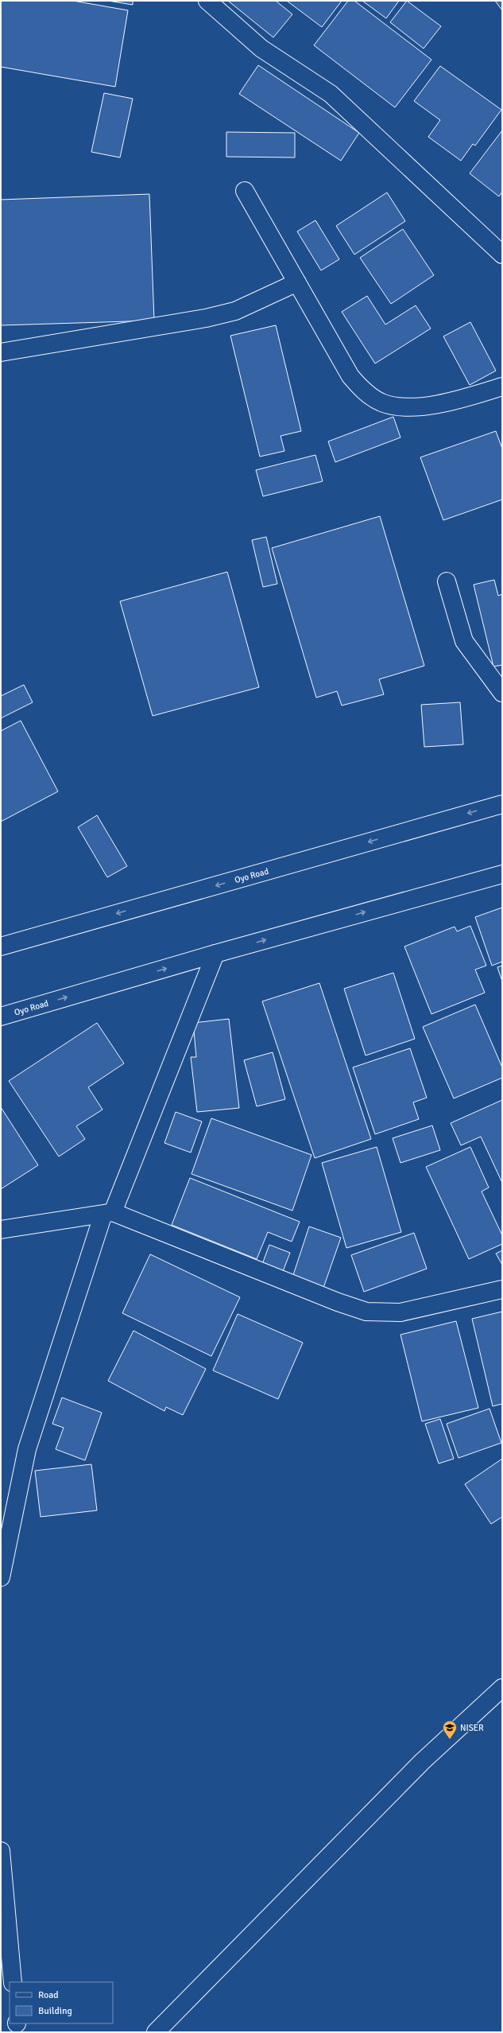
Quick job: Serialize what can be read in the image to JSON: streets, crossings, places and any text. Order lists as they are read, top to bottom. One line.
{"streets":{"main road":["Oyo Road"]},"places":{"school or university":["NISER"]},"legend":["Road","Building"]}
